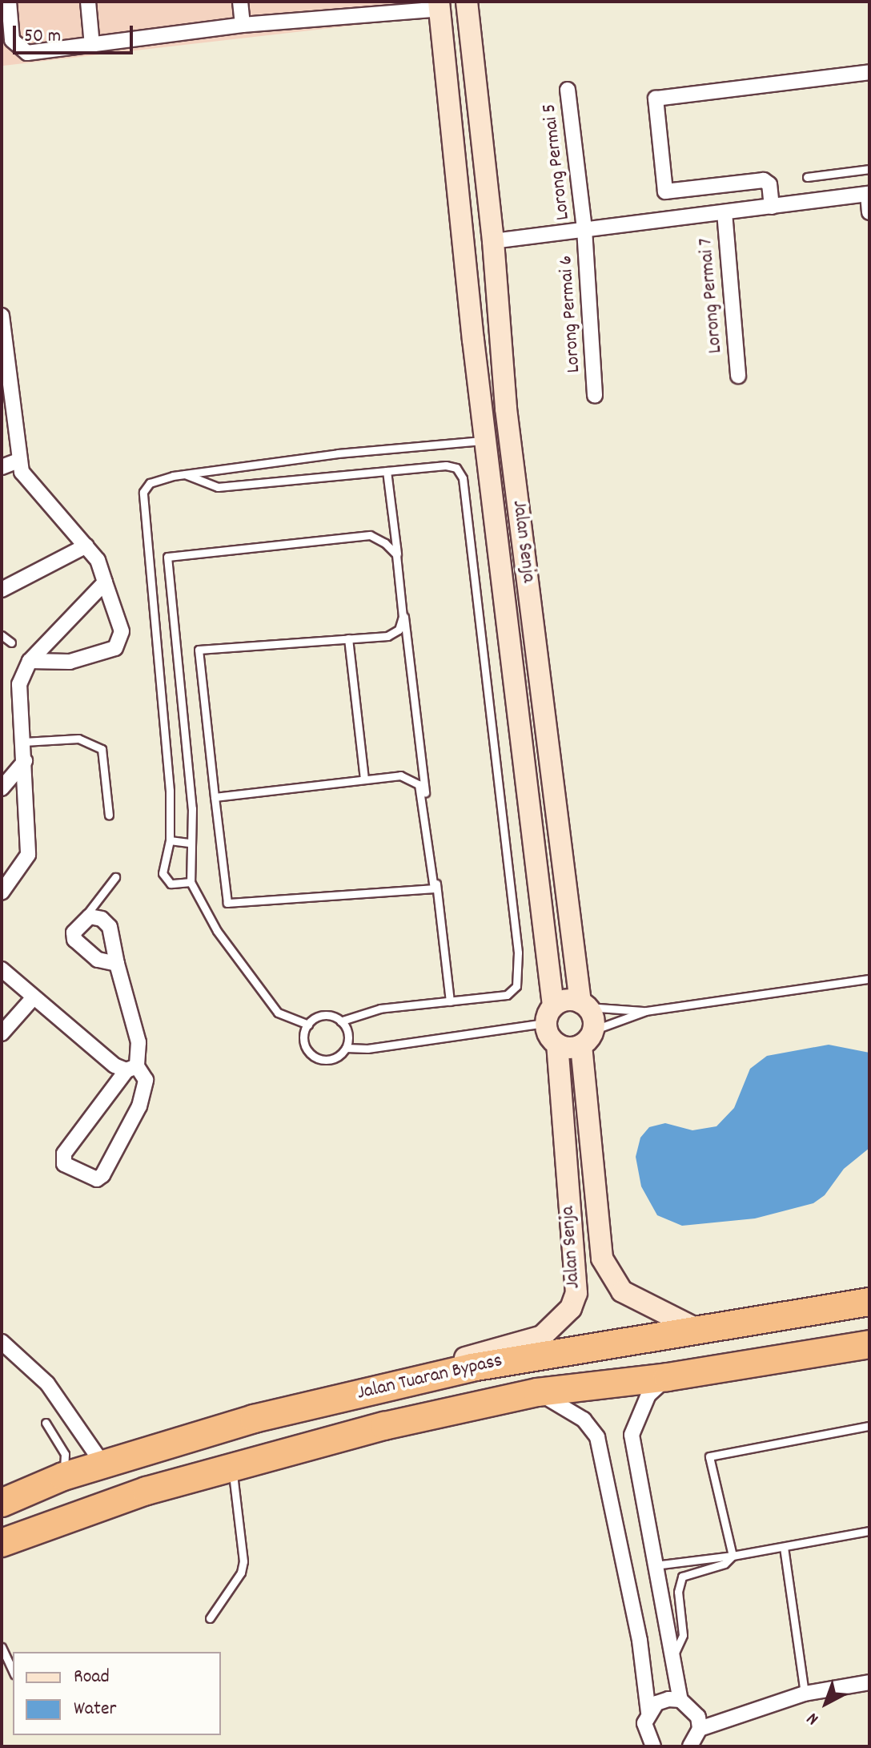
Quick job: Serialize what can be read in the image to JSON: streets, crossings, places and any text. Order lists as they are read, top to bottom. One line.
{"streets":{"highway":["Jalan Tuaran Bypass"],"main road":["Jalan Senja"],"street":["Lorong Permai 5","Lorong Permai 7","Lorong Permai 6"]},"crossings":[["Lorong Permai 5","Lorong Permai 6"],["Jalan Senja","Jalan Tuaran Bypass"]],"legend":["Road","Water"],"scale_bar":"50 m","north":"bottom left"}
